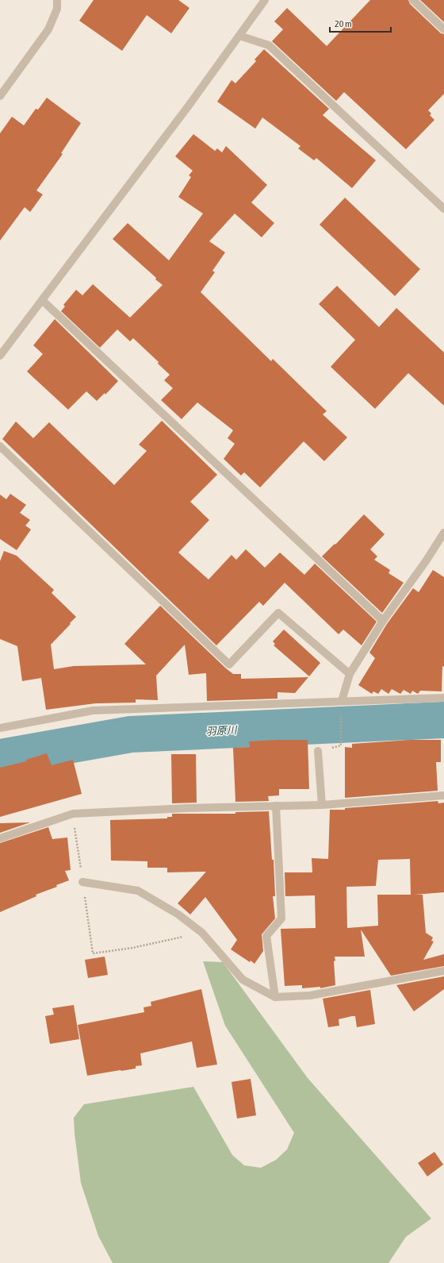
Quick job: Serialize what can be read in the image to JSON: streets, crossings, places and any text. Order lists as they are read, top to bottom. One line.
{"water":["羽原川"],"scale_bar":"20 m"}
